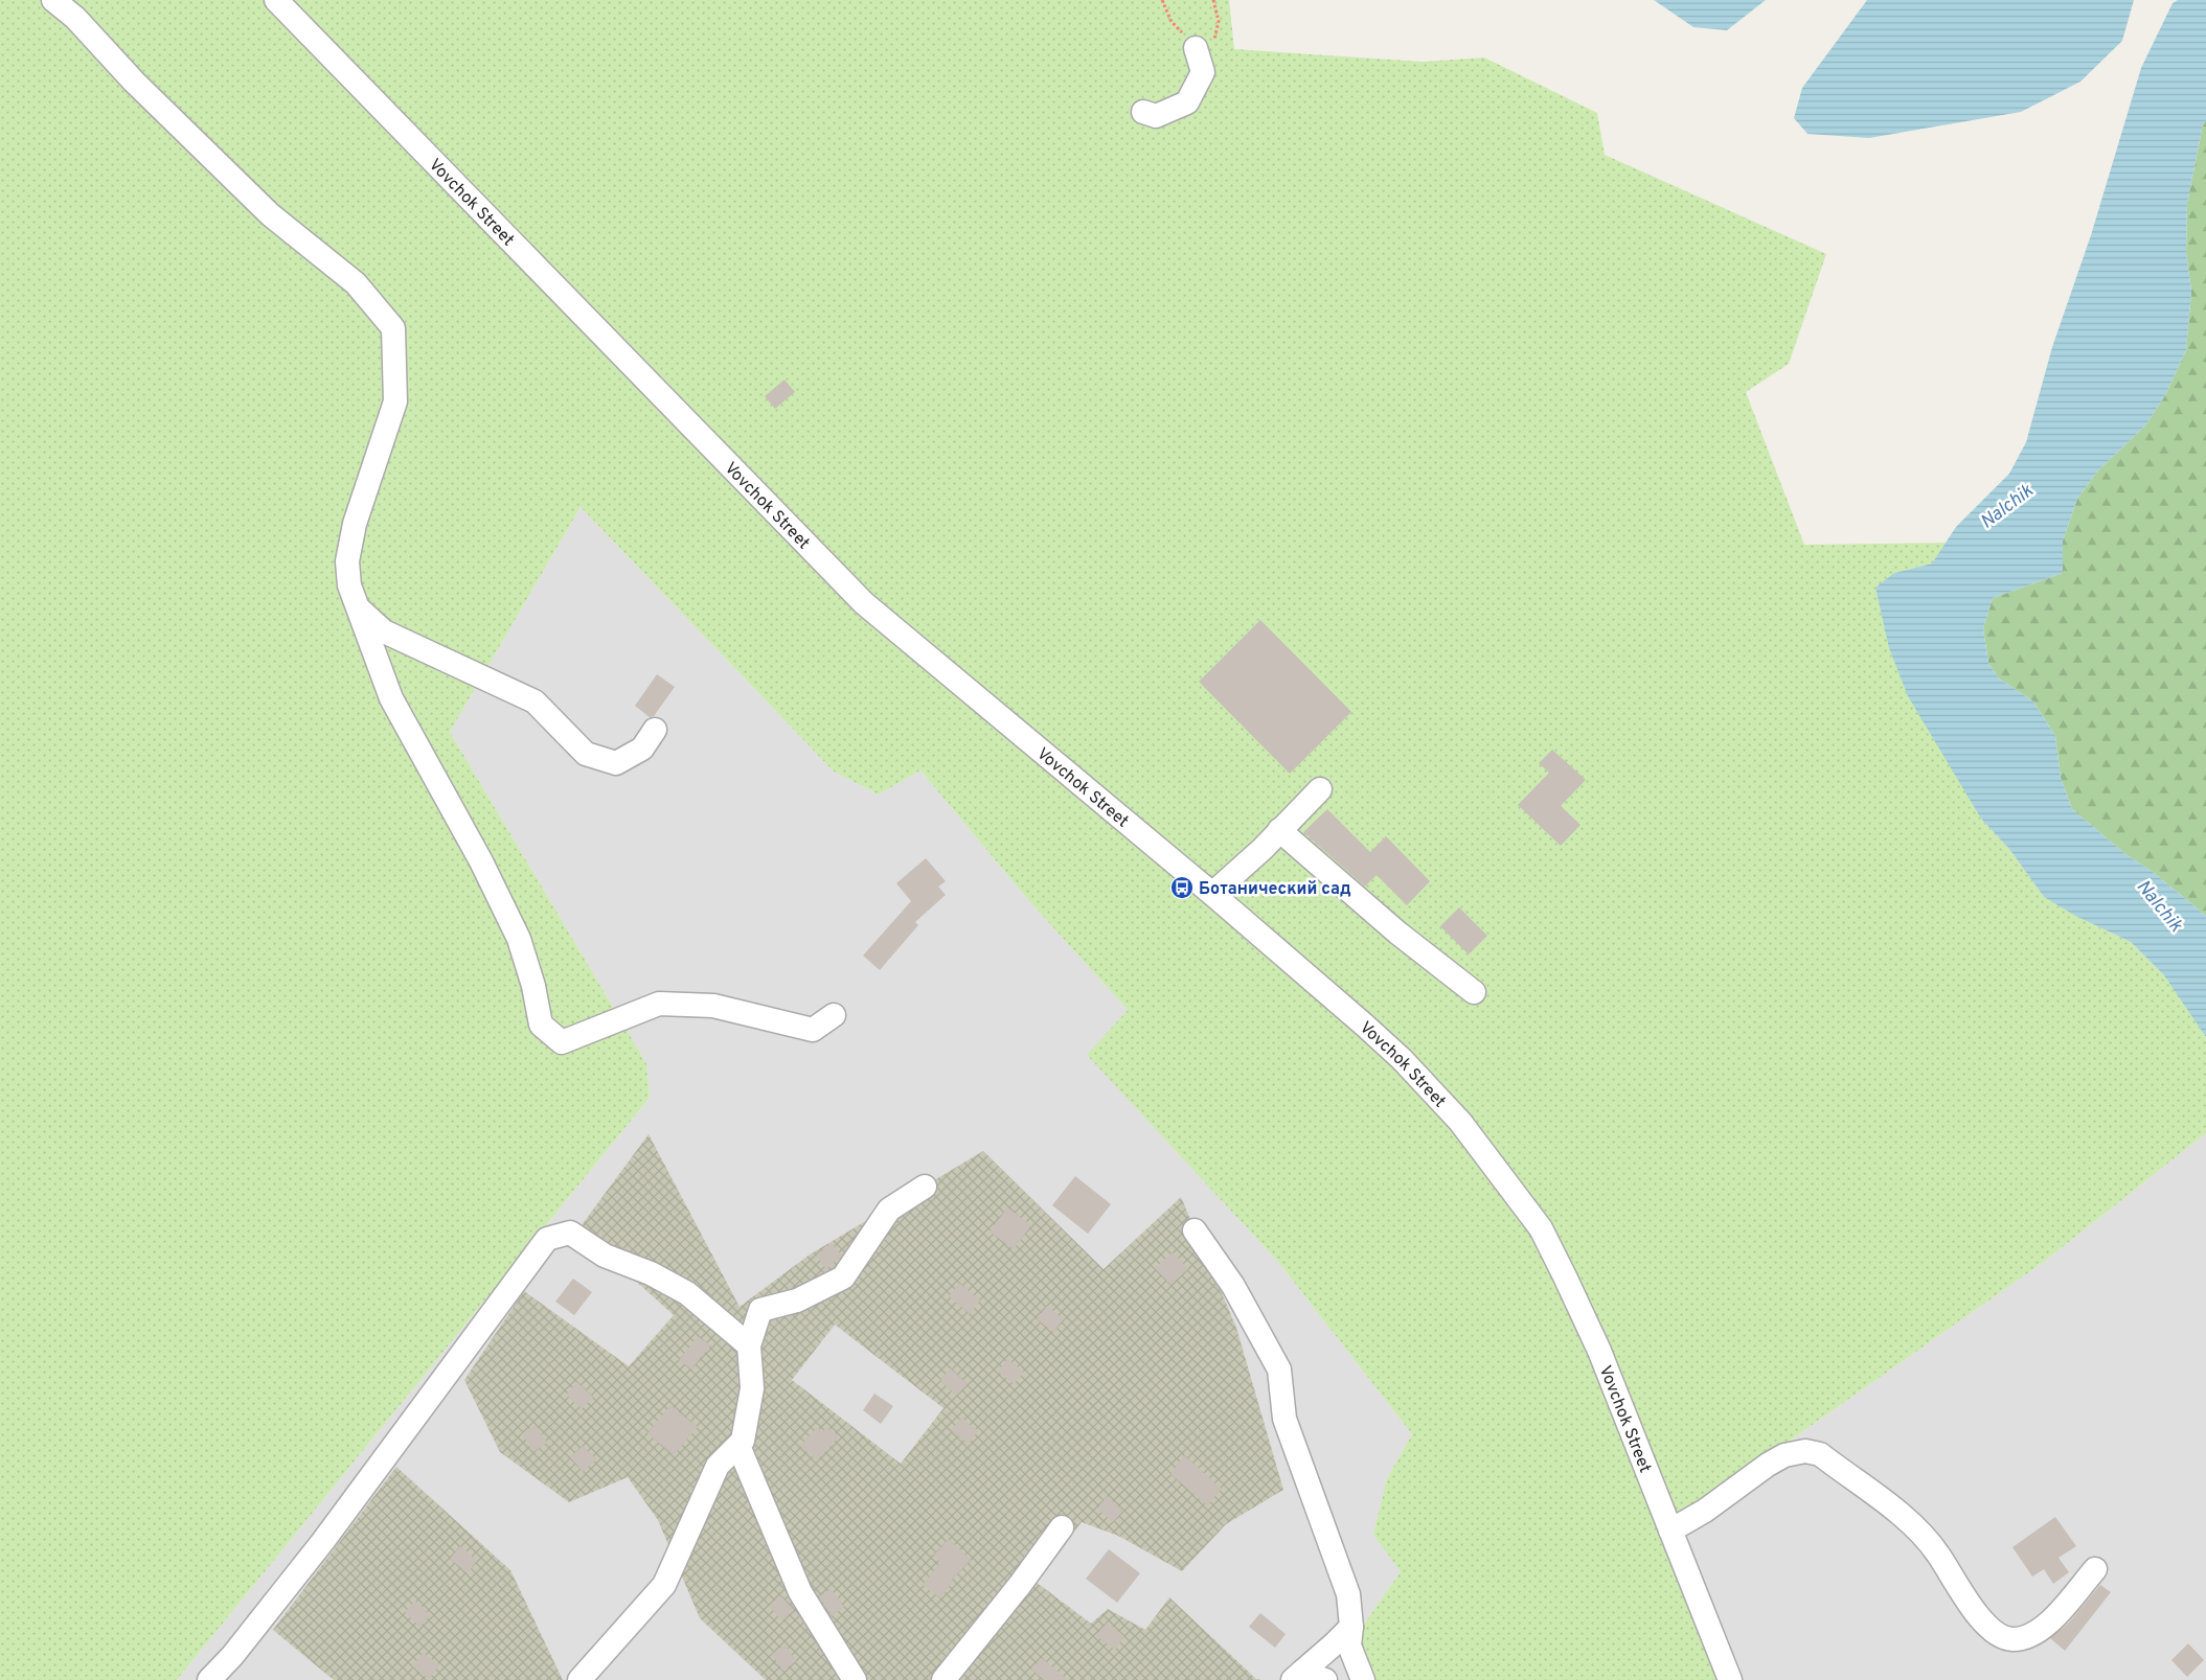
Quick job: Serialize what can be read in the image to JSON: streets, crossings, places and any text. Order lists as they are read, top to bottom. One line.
{"streets":{"street":["Vovchok Street"]},"water":["Nalchik"],"places":{"bus stop":["Ботанический сад"]}}
